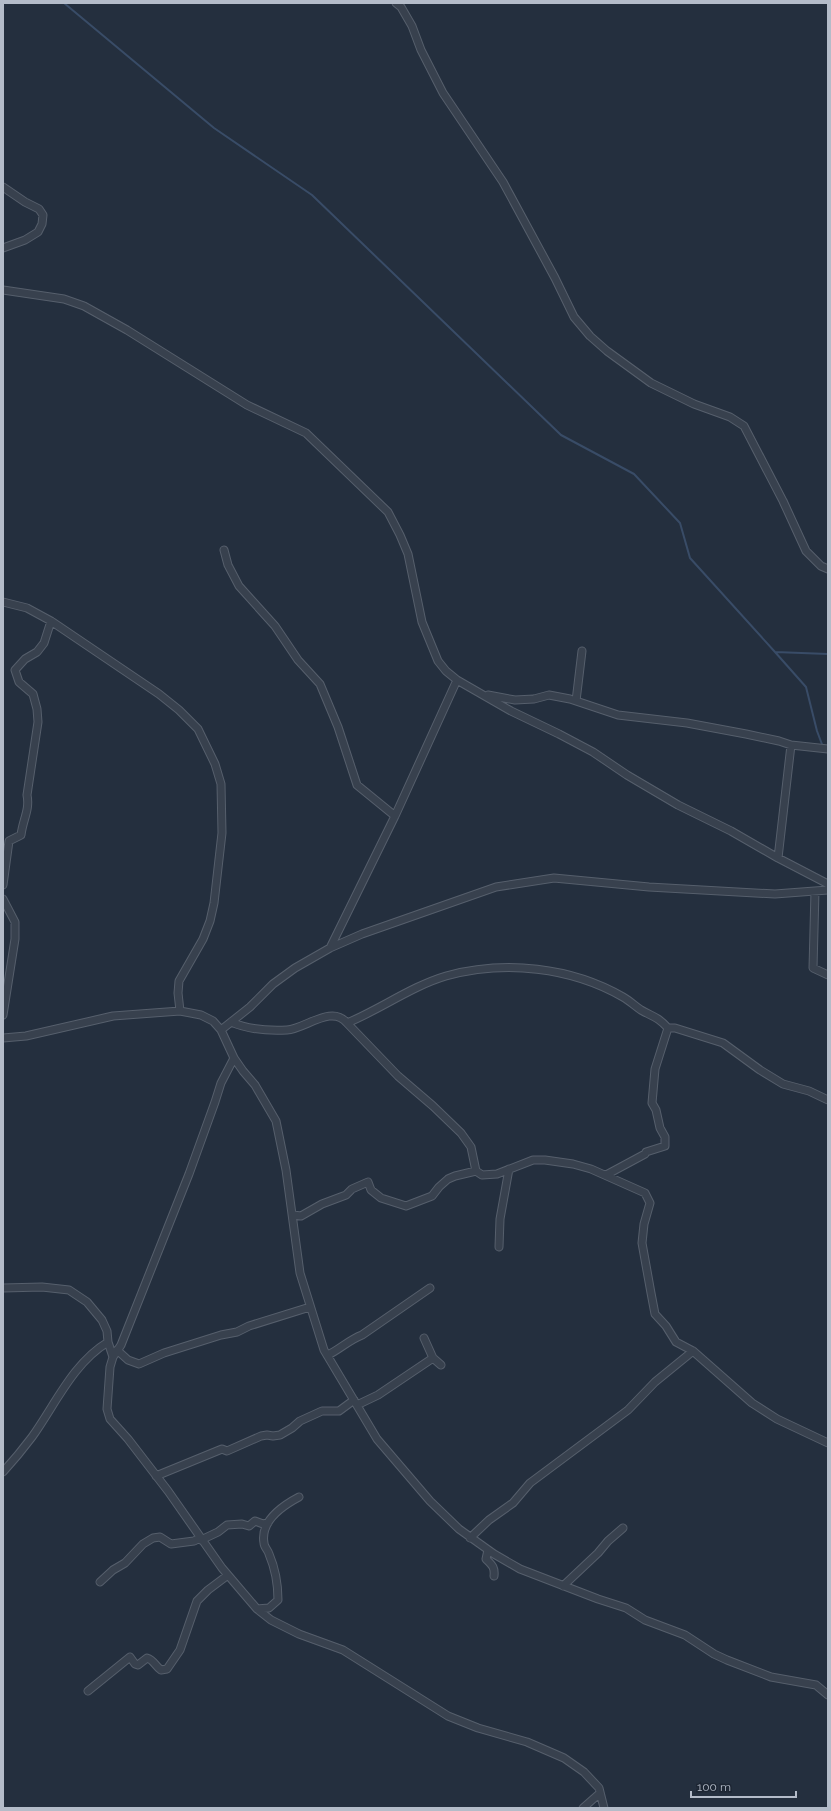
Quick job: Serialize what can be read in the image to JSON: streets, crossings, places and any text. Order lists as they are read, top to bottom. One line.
{"scale_bar":"100 m"}
